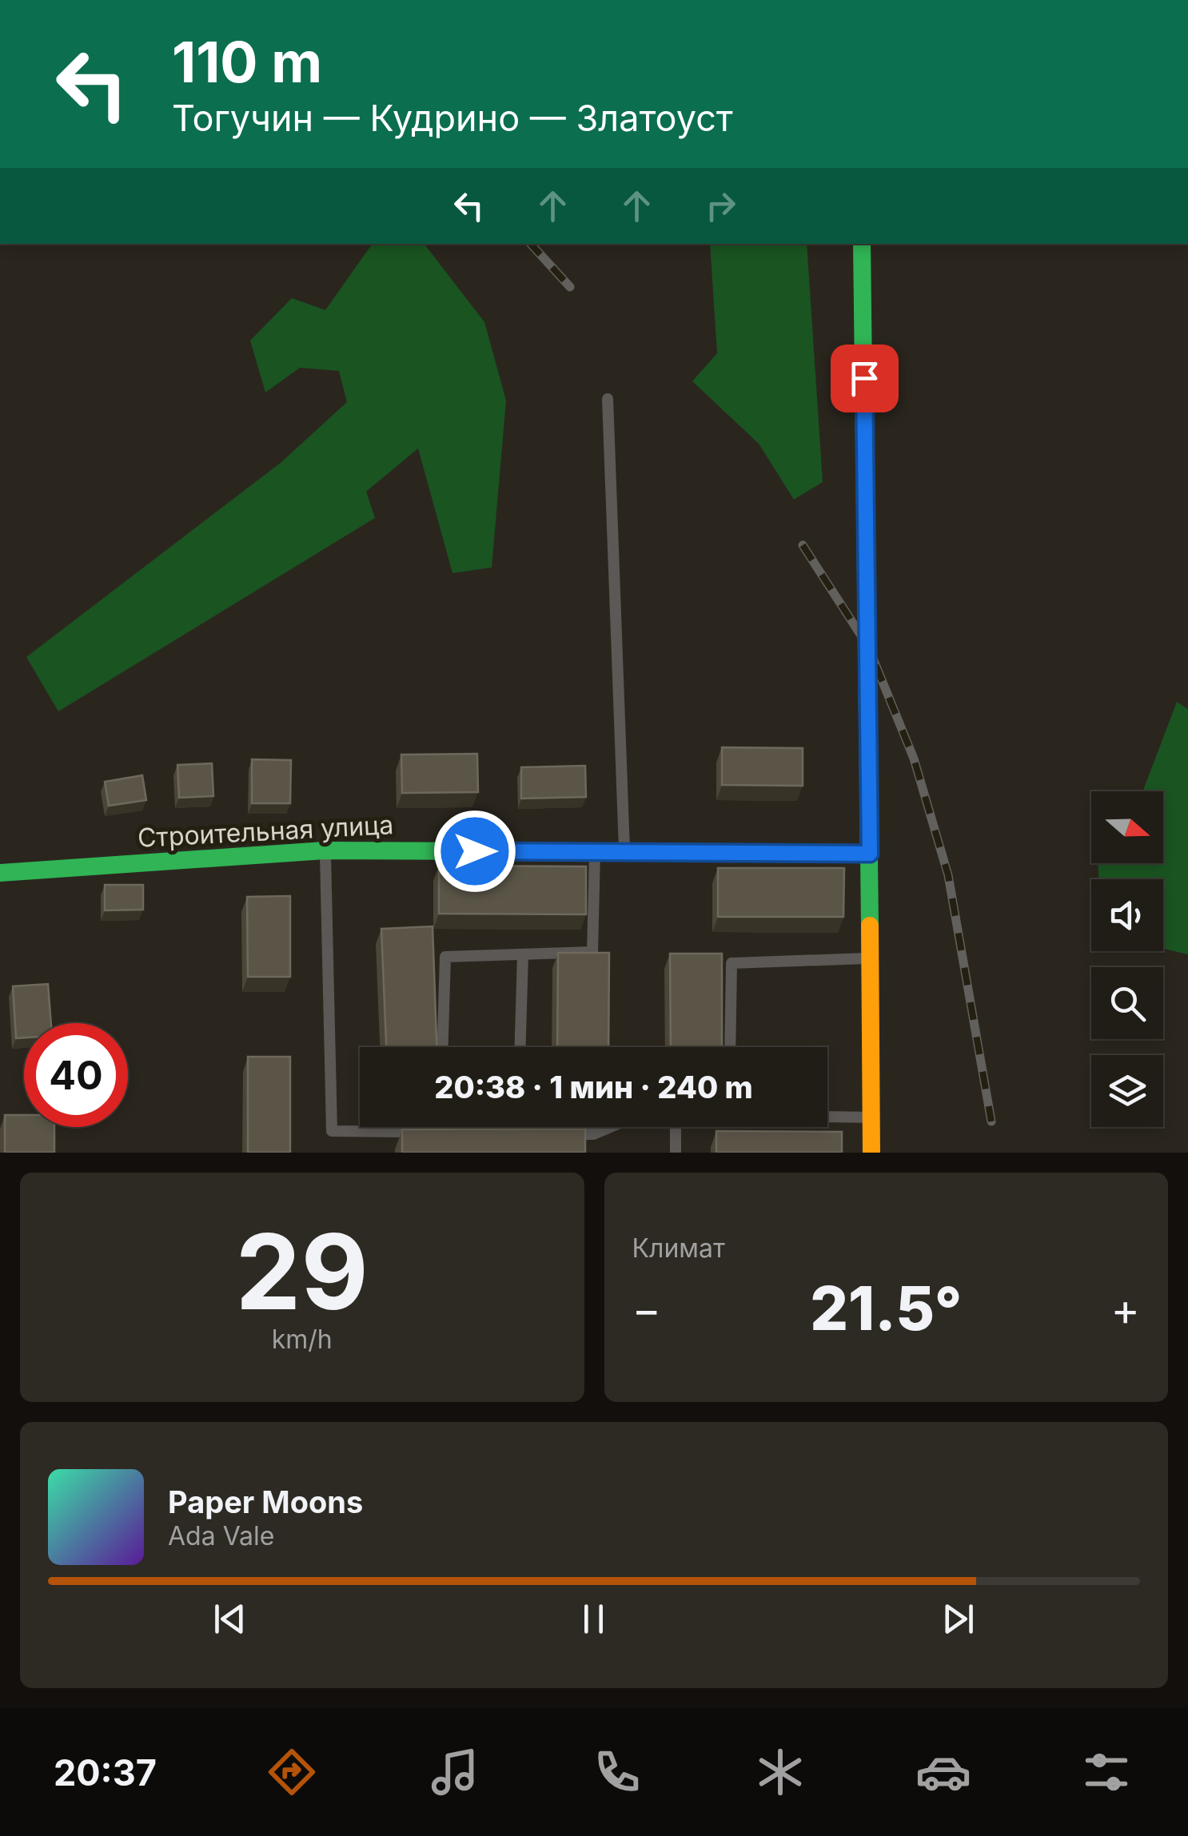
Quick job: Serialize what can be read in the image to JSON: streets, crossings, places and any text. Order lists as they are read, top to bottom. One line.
{"streets":{"street":["Строительная улица"]},"north":"right","page":{"turn":["110 m","Тогучин — Кудрино — Златоуст"],"limit":"40","trip":"20:38 · 1 мин · 240 m","tile":[["29","km/h"],"Климат"],"heat":["−","21.5°","+"],"song":["Paper Moons","Ada Vale"],"tabs":"20:37"}}
